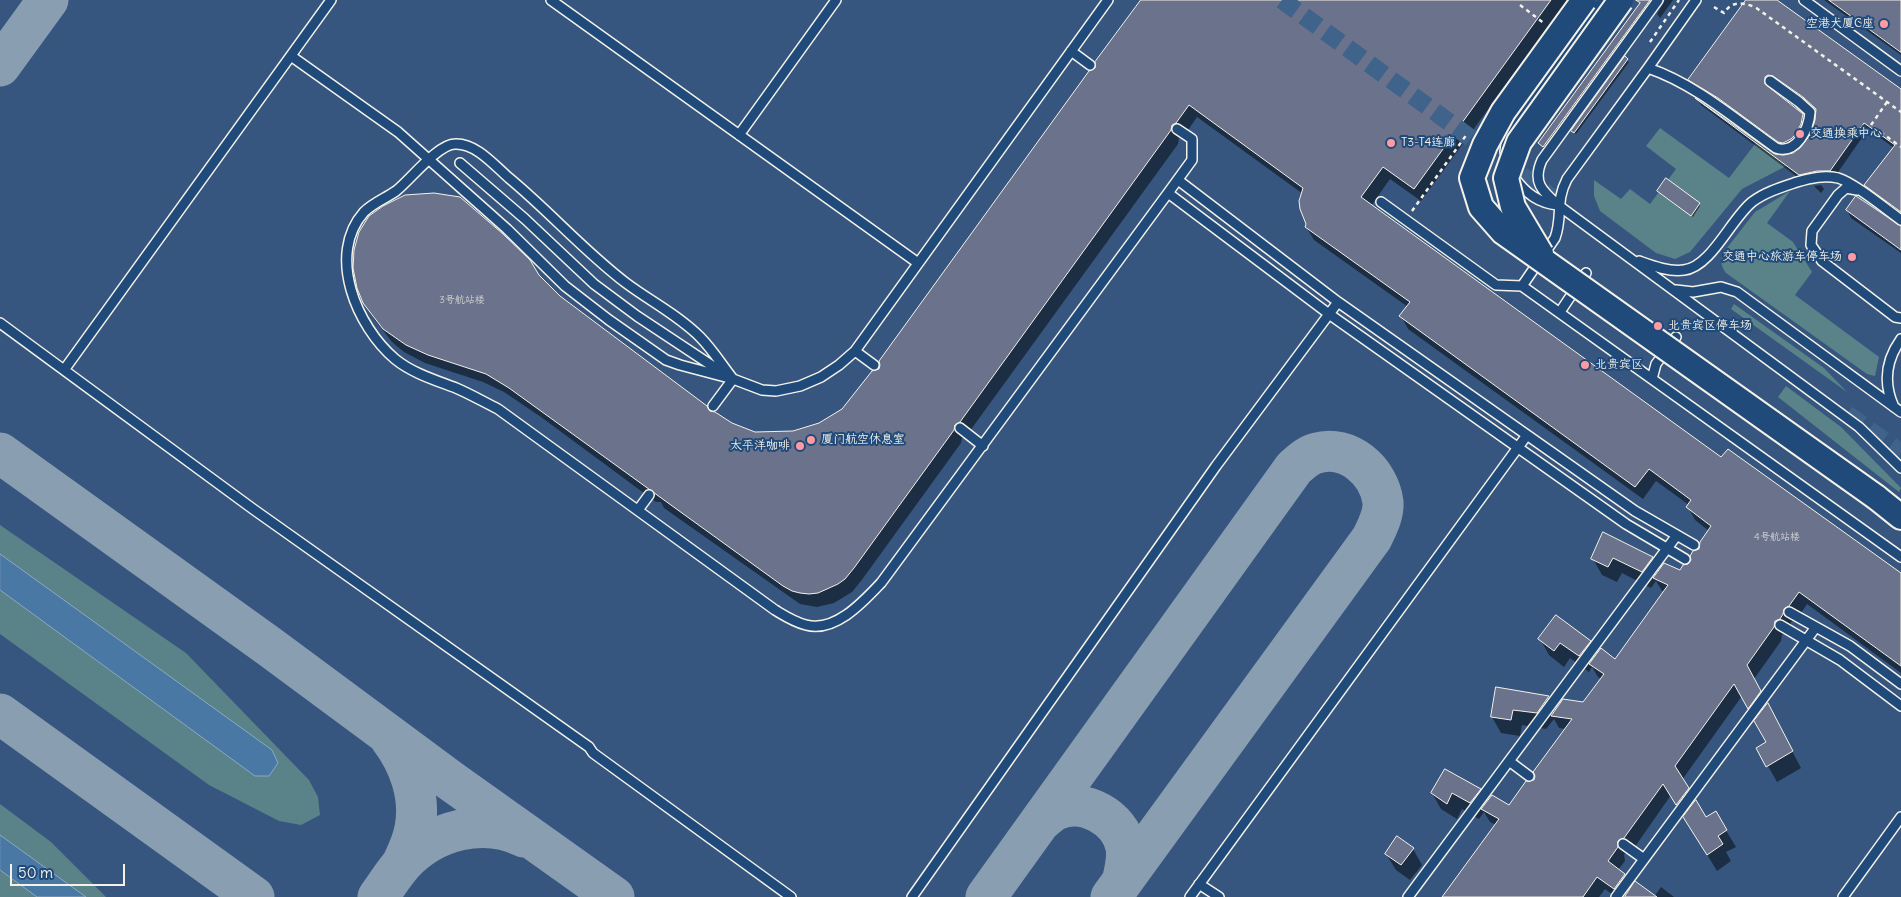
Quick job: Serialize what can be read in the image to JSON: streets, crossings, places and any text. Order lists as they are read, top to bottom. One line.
{"places":["空港大厦C座","交通换乘中心","T3-T4连廊","交通中心旅游车停车场","北贵宾区停车场","北贵宾区","厦门航空休息室","太平洋咖啡"],"house_numbers":["3号航站楼","4号航站楼"],"scale_bar":"50 m"}
